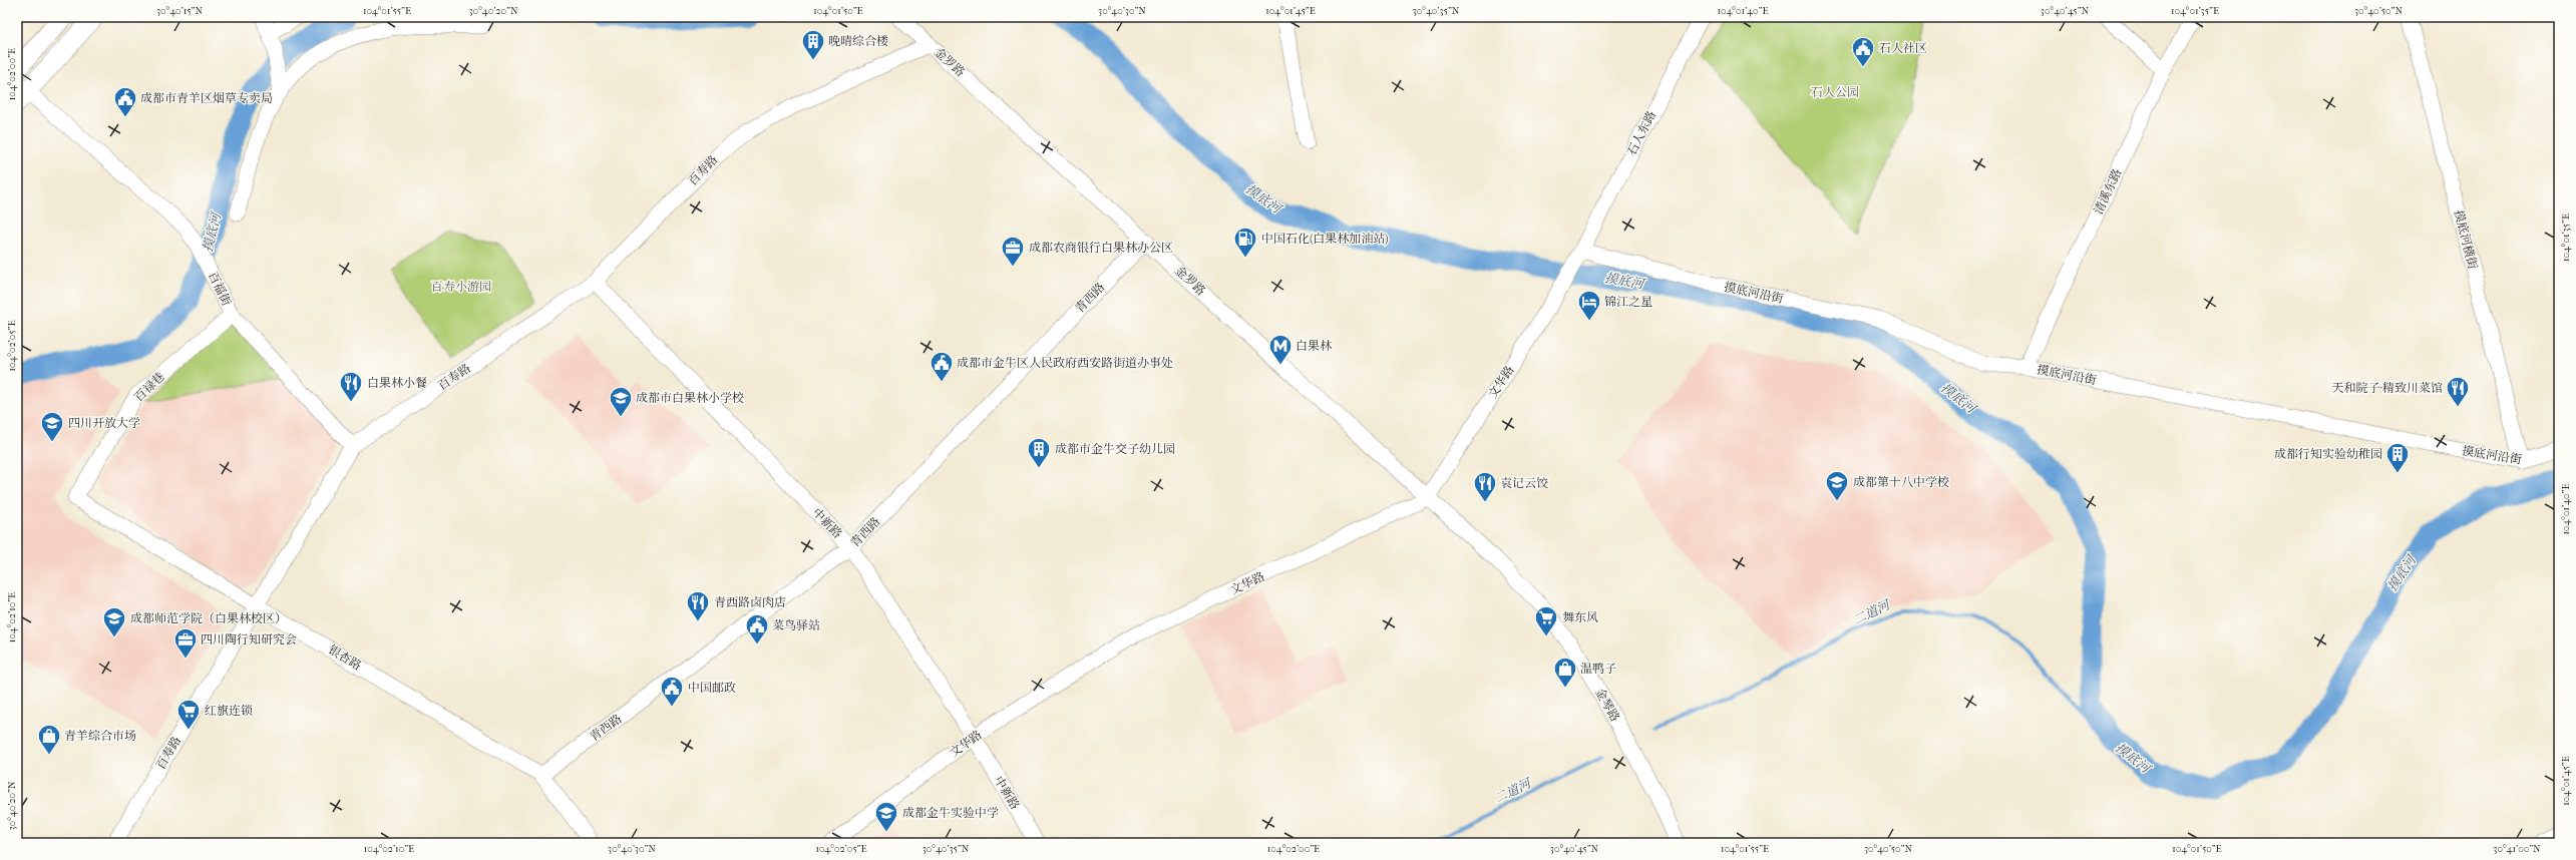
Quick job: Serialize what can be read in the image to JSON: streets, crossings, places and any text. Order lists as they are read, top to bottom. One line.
{"streets":{"street":["金罗路","石人东路","百寿路","清溪东路","摸底河横街","百福街","摸底河沿街","青西路","文华路","百禄巷","中新路","银杏路","金琴路"]},"crossings":[["金罗路","百寿路"],["金罗路","青西路"],["金罗路","文华路"],["金罗路","金琴路"],["石人东路","摸底河沿街"],["石人东路","文华路"],["百寿路","百福街"],["百寿路","中新路"],["百寿路","银杏路"],["清溪东路","摸底河沿街"],["摸底河横街","摸底河沿街"],["百福街","百禄巷"],["摸底河沿街","文华路"],["青西路","中新路"],["青西路","银杏路"],["文华路","中新路"],["文华路","金琴路"],["百禄巷","银杏路"]],"water":["摸底河","二道河"],"parks":["石人公园","百寿小游园"],"places":{"building":["晚晴综合楼","成都市金牛交子幼儿园","成都行知实验幼稚园"],"public building":["石人社区","成都市青羊区烟草专卖局","成都市金牛区人民政府西安路街道办事处","菜鸟驿站","中国邮政"],"fuel station":["中国石化(白果林加油站)"],"office":["成都农商银行白果林办公区","四川陶行知研究会"],"hotel":["锦江之星"],"metro station":["白果林"],"restaurant":["白果林小餐","天和院子·精致川菜馆","袁记云饺","青西路卤肉店"],"school or university":["成都市白果林小学校","四川开放大学","成都第十八中学校","成都师范学院（白果林校区）","成都金牛实验中学"],"supermarket":["舞东风","红旗连锁"],"shop":["温鸭子","青羊综合市场"]},"coordinates":["30°40'15\"N","104°01'55\"E","30°40'20\"N","104°01'50\"E","30°40'30\"N","104°01'45\"E","30°40'35\"N","104°01'40\"E","30°40'45\"N","104°01'35\"E","30°40'50\"N","104°02'00\"E","104°02'05\"E","104°02'10\"E","30°41'00\"N"]}
